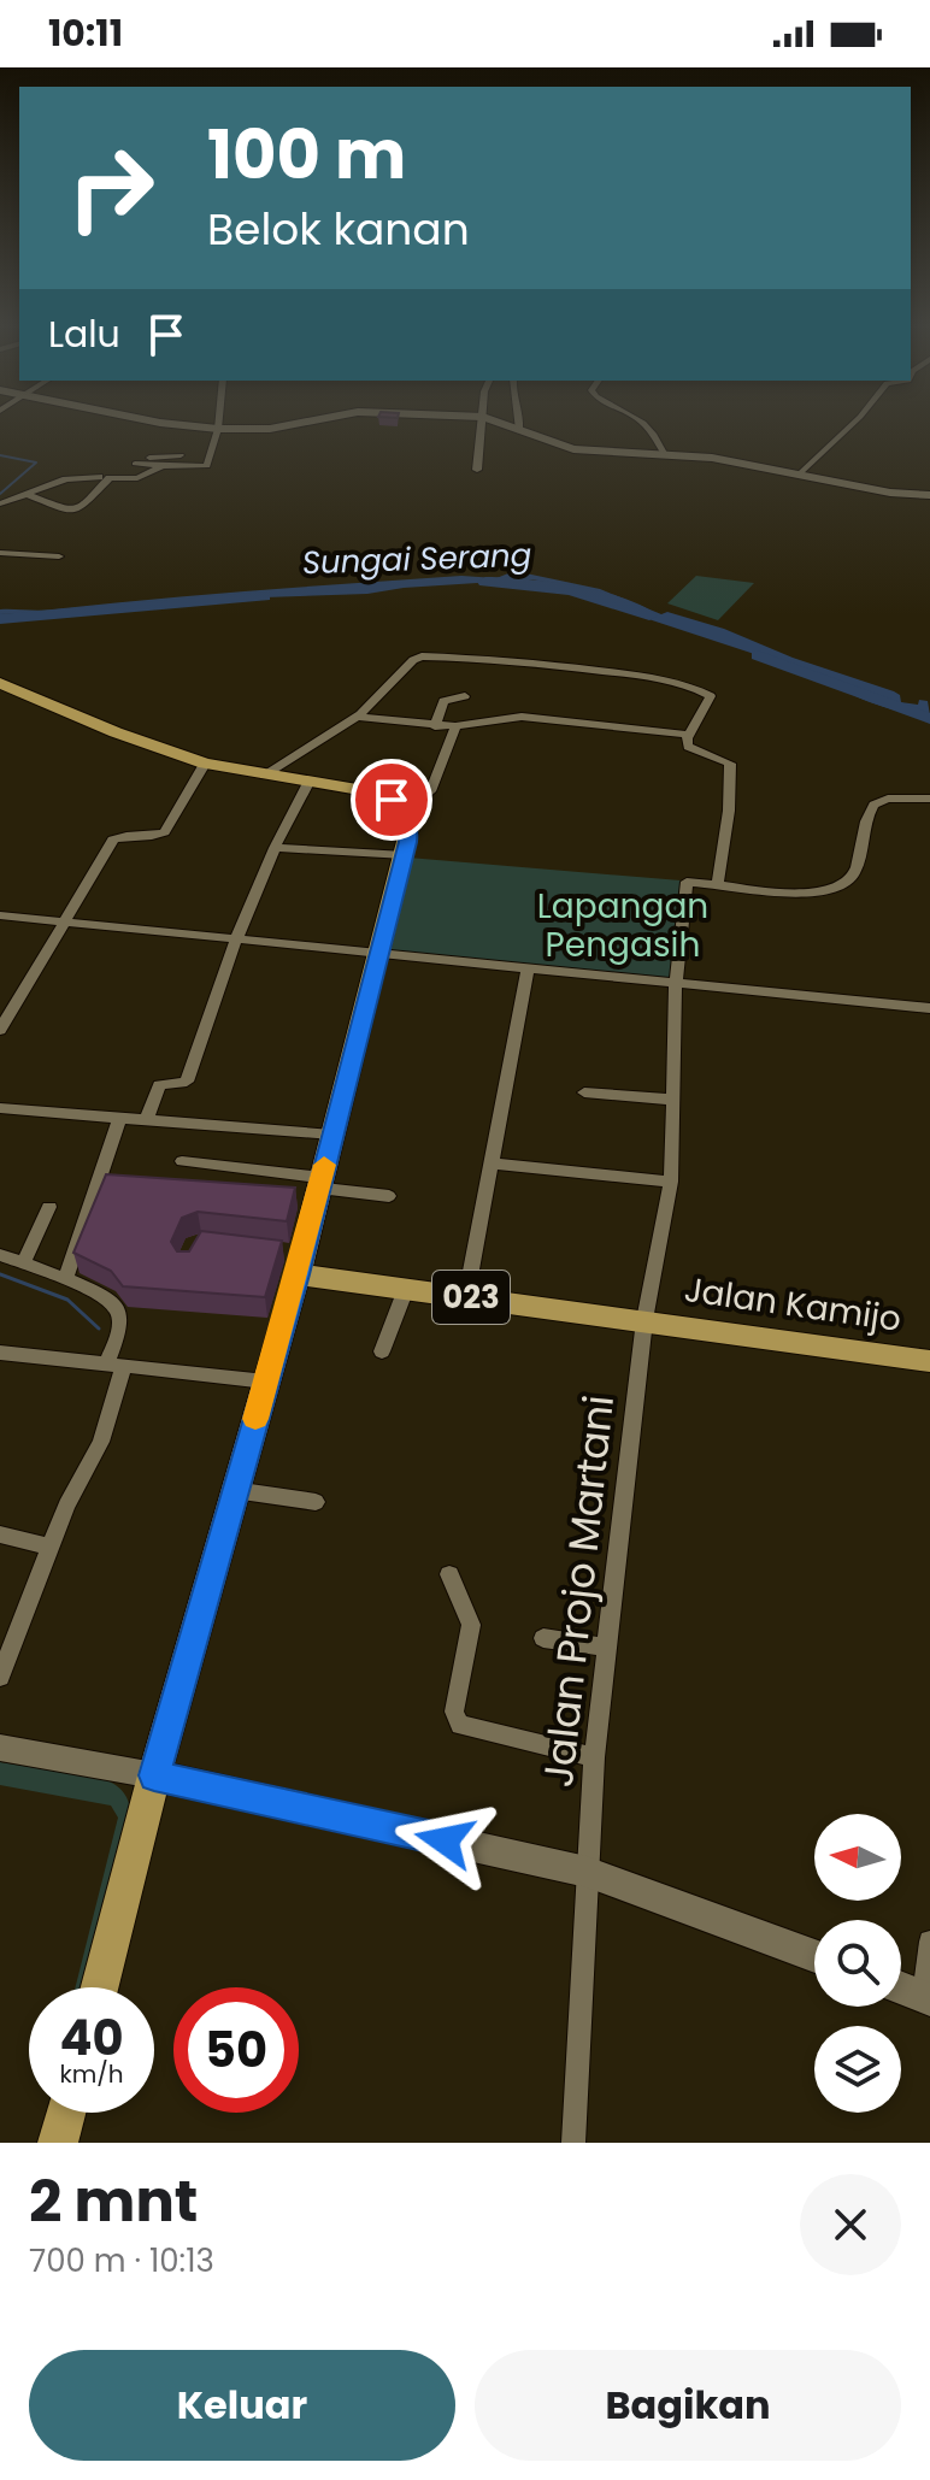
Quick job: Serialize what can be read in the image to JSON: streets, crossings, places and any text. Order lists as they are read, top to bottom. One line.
{"streets":{"main road":["023","Jalan Kamijo"],"street":["Jalan Projo Martani"]},"crossings":[["023","Jalan Kamijo"],["023","Jalan Projo Martani"],["Jalan Kamijo","Jalan Projo Martani"]],"water":["Sungai Serang"],"parks":["Lapangan Pengasih"],"north":"left","page":{"status":"10:11","turn":["100 m","Belok kanan"],"then":"Lalu","speed":"40 km/h","limit":"50","heading":["2 mnt","700 m · 10:13"],"buttons":["Keluar","Bagikan"]}}
